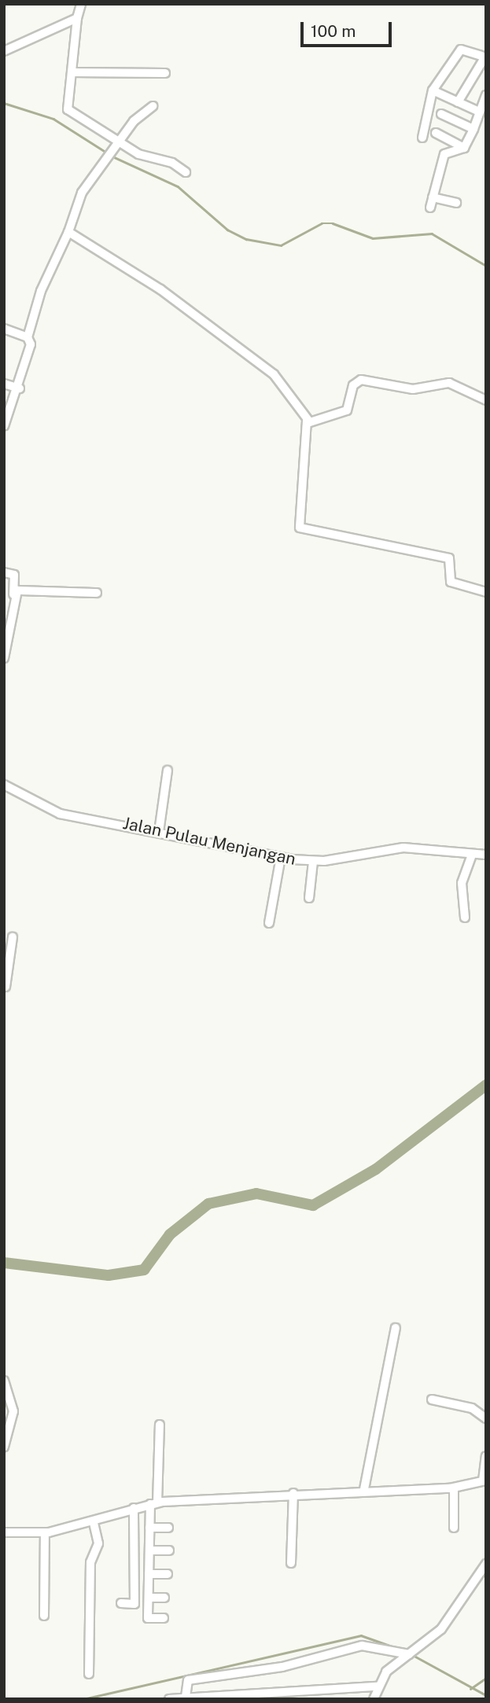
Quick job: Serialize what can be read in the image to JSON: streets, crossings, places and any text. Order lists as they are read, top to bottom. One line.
{"streets":{"street":["Jalan Pulau Menjangan"]},"scale_bar":"100 m"}
